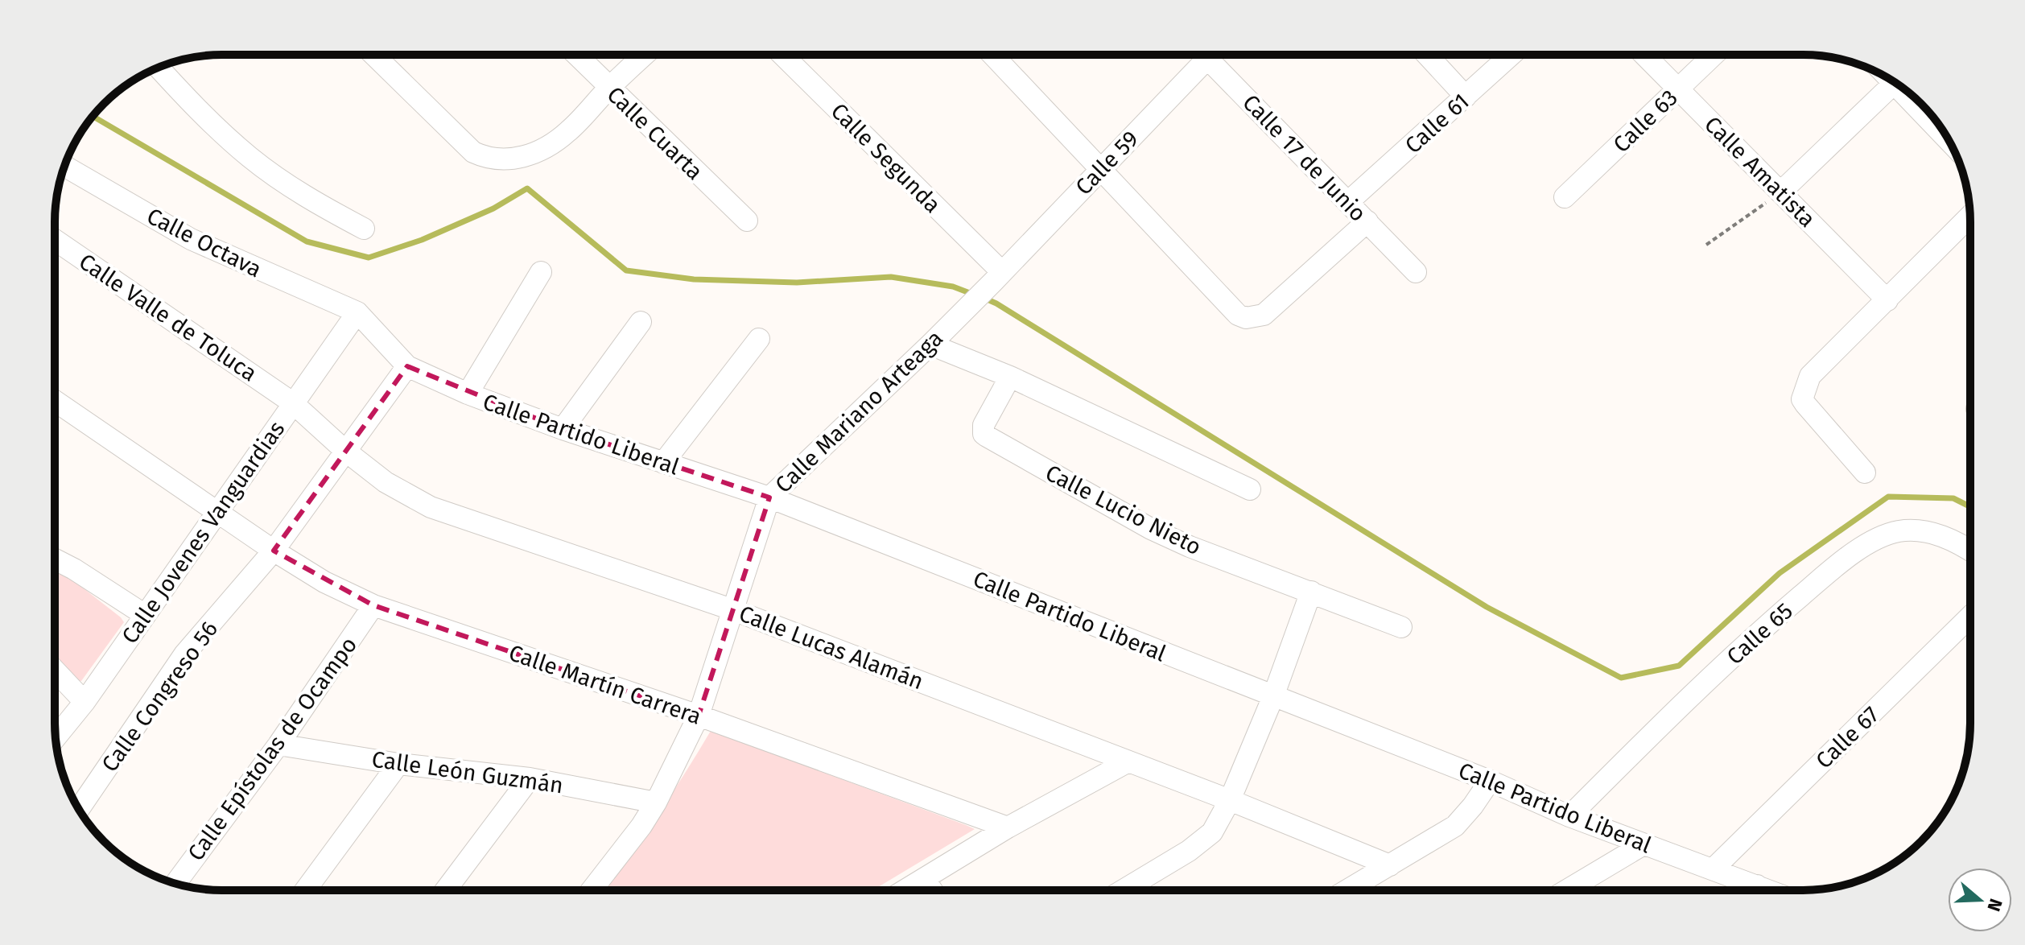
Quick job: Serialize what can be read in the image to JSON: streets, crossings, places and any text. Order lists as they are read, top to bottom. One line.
{"streets":{"street":["Calle 63","Calle 61","Calle Cuarta","Calle Segunda","Calle 17 de Junio","Calle 59","Calle Amatista","Calle Octava","Calle Valle de Toluca","Calle Mariano Arteaga","Calle Partido Liberal","Calle Lucio Nieto","Calle Jovenes Vanguardias","Calle 65","Calle Lucas Alamán","Calle Martín Carrera","Calle Congreso 56","Calle 67","Calle Epístolas de Ocampo","Calle León Guzmán"]},"crossings":[["Calle 63","Calle Amatista"],["Calle 61","Calle 17 de Junio"],["Calle Segunda","Calle 59"],["Calle Segunda","Calle Mariano Arteaga"],["Calle 59","Calle Mariano Arteaga"],["Calle Octava","Calle Partido Liberal"],["Calle Octava","Calle Jovenes Vanguardias"],["Calle Valle de Toluca","Calle Jovenes Vanguardias"],["Calle Valle de Toluca","Calle Lucas Alamán"],["Calle Mariano Arteaga","Calle Partido Liberal"],["Calle Mariano Arteaga","Calle Lucas Alamán"],["Calle Mariano Arteaga","Calle Martín Carrera"],["Calle Mariano Arteaga","Calle León Guzmán"],["Calle Partido Liberal","Calle Jovenes Vanguardias"],["Calle Partido Liberal","Calle 65"],["Calle Partido Liberal","Calle Congreso 56"],["Calle Partido Liberal","Calle 67"],["Calle Jovenes Vanguardias","Calle Lucas Alamán"],["Calle Jovenes Vanguardias","Calle Martín Carrera"],["Calle Lucas Alamán","Calle Congreso 56"],["Calle Martín Carrera","Calle Congreso 56"],["Calle Martín Carrera","Calle Epístolas de Ocampo"],["Calle Epístolas de Ocampo","Calle León Guzmán"]],"north":"right"}
